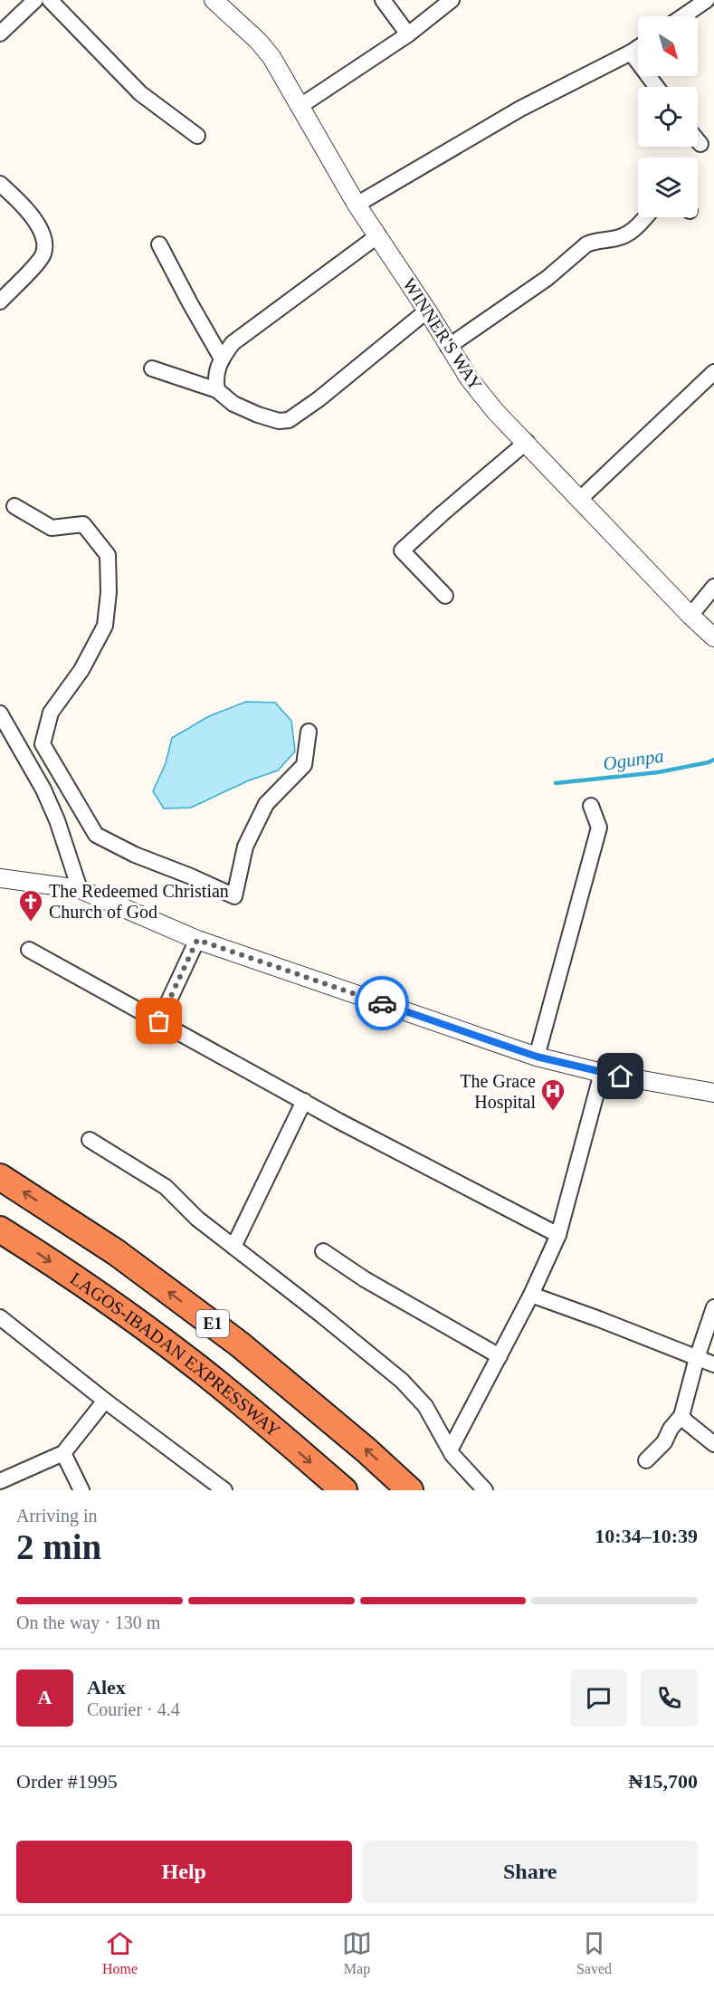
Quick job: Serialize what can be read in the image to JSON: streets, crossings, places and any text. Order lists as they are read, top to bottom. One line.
{"streets":{"highway":["E1","LAGOS-IBADAN EXPRESSWAY"],"street":["WINNER'S WAY"]},"water":["Ogunpa"],"places":{"church":["The Redeemed Christian Church of God"],"hospital":["The Grace Hospital"]},"north":"bottom right","page":{"heading":["2 min","Arriving in","10:34–10:39"],"panel":["Alex","Courier · 4.4","Order #1995","₦15,700"],"bar":"On the way · 130 m","round":"A","buttons":["Help","Share"],"tabs":["Home","Map","Saved"]}}
